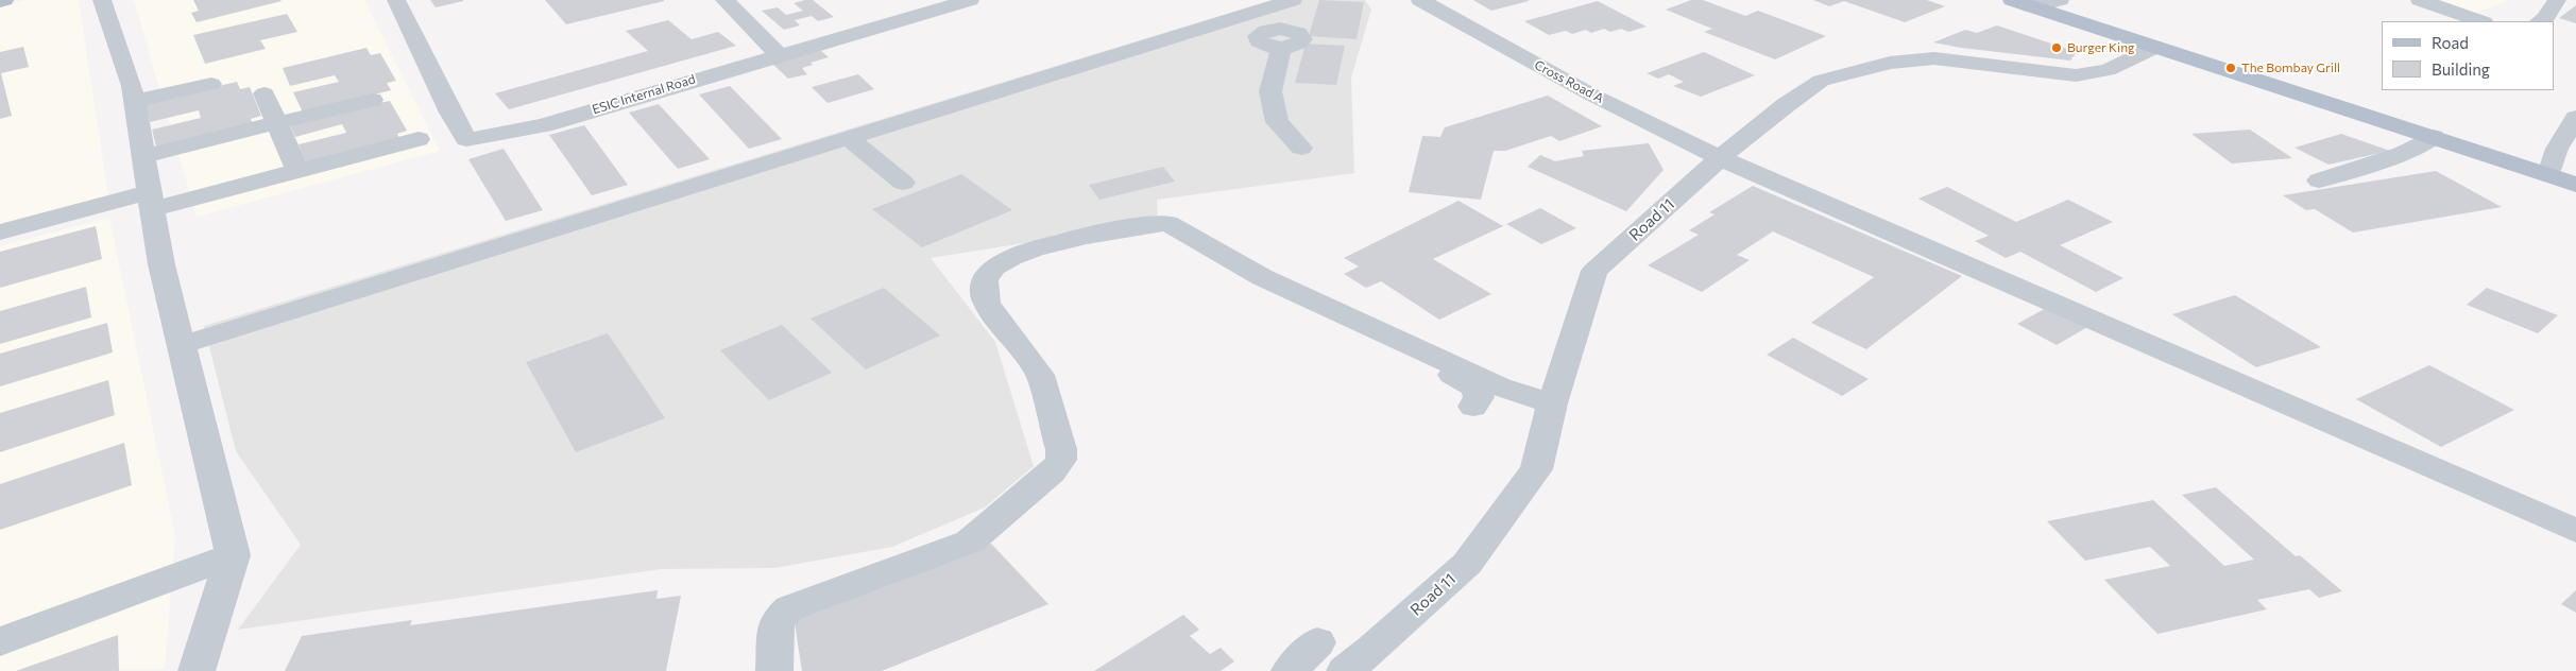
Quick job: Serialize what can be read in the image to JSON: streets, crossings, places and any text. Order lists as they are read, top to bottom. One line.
{"streets":{"street":["Cross Road A","ESIC Internal Road","Road 11"]},"crossings":[["Cross Road A","Road 11"]],"places":["Burger King","The Bombay Grill"],"legend":["Road","Building"]}
